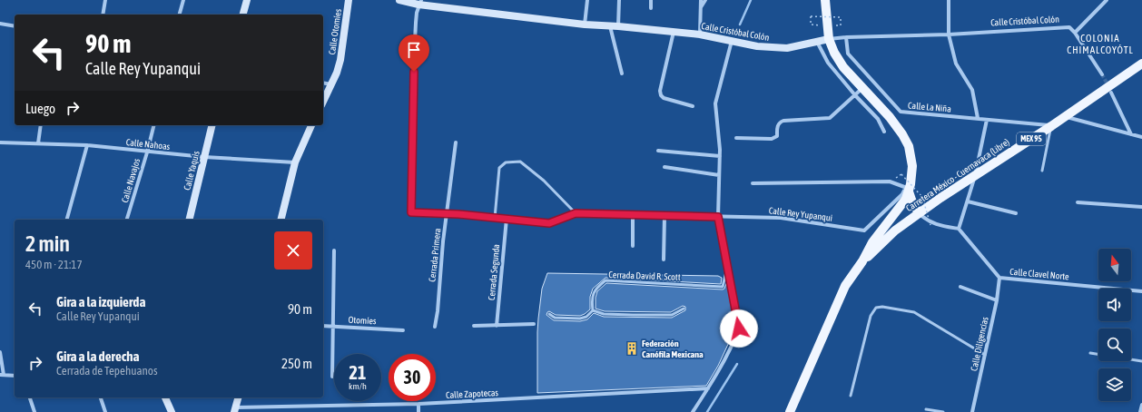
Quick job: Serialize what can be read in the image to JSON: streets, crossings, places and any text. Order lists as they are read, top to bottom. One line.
{"streets":{"main road":["MEX 95","Carretera México - Cuernavaca (Libre)"],"street":["Calle Cristóbal Colón","Calle Otomíes","Calle La Niña","Calle Nahoas","Calle Yaquis","Calle Navajos","Calle Rey Yupanqui","Cerrada Primera","Cerrada Segunda","Calle Clavel Norte","Otomíes","Calle Diligencias","Calle Zapotecas"],"lane":["Cerrada David R. Scott"]},"crossings":[["Calle Cristóbal Colón","Calle La Niña"],["Calle Cristóbal Colón","Carretera México - Cuernavaca (Libre)"],["Calle Cristóbal Colón","Calle Rey Yupanqui"],["Calle La Niña","Carretera México - Cuernavaca (Libre)"],["Calle Nahoas","Calle Yaquis"],["Calle Nahoas","Calle Navajos"],["Carretera México - Cuernavaca (Libre)","Calle Rey Yupanqui"],["Calle Rey Yupanqui","Cerrada Primera"],["Calle Rey Yupanqui","Cerrada Segunda"],["Calle Clavel Norte","Calle Diligencias"]],"districts":["COLONIA CHIMALCOYÓTL"],"places":{"building":["Federación Canófila Mexicana"]},"north":"top","page":{"turn":["90 m","Calle Rey Yupanqui"],"then":"Luego","heading":["2 min","450 m · 21:17"],"list":[{"name":"Gira a la izquierda","note":"Calle Rey Yupanqui","value":"90 m"},{"name":"Gira a la derecha","note":"Cerrada de Tepehuanos","value":"250 m"}],"speed":"21 km/h","limit":"30"}}
